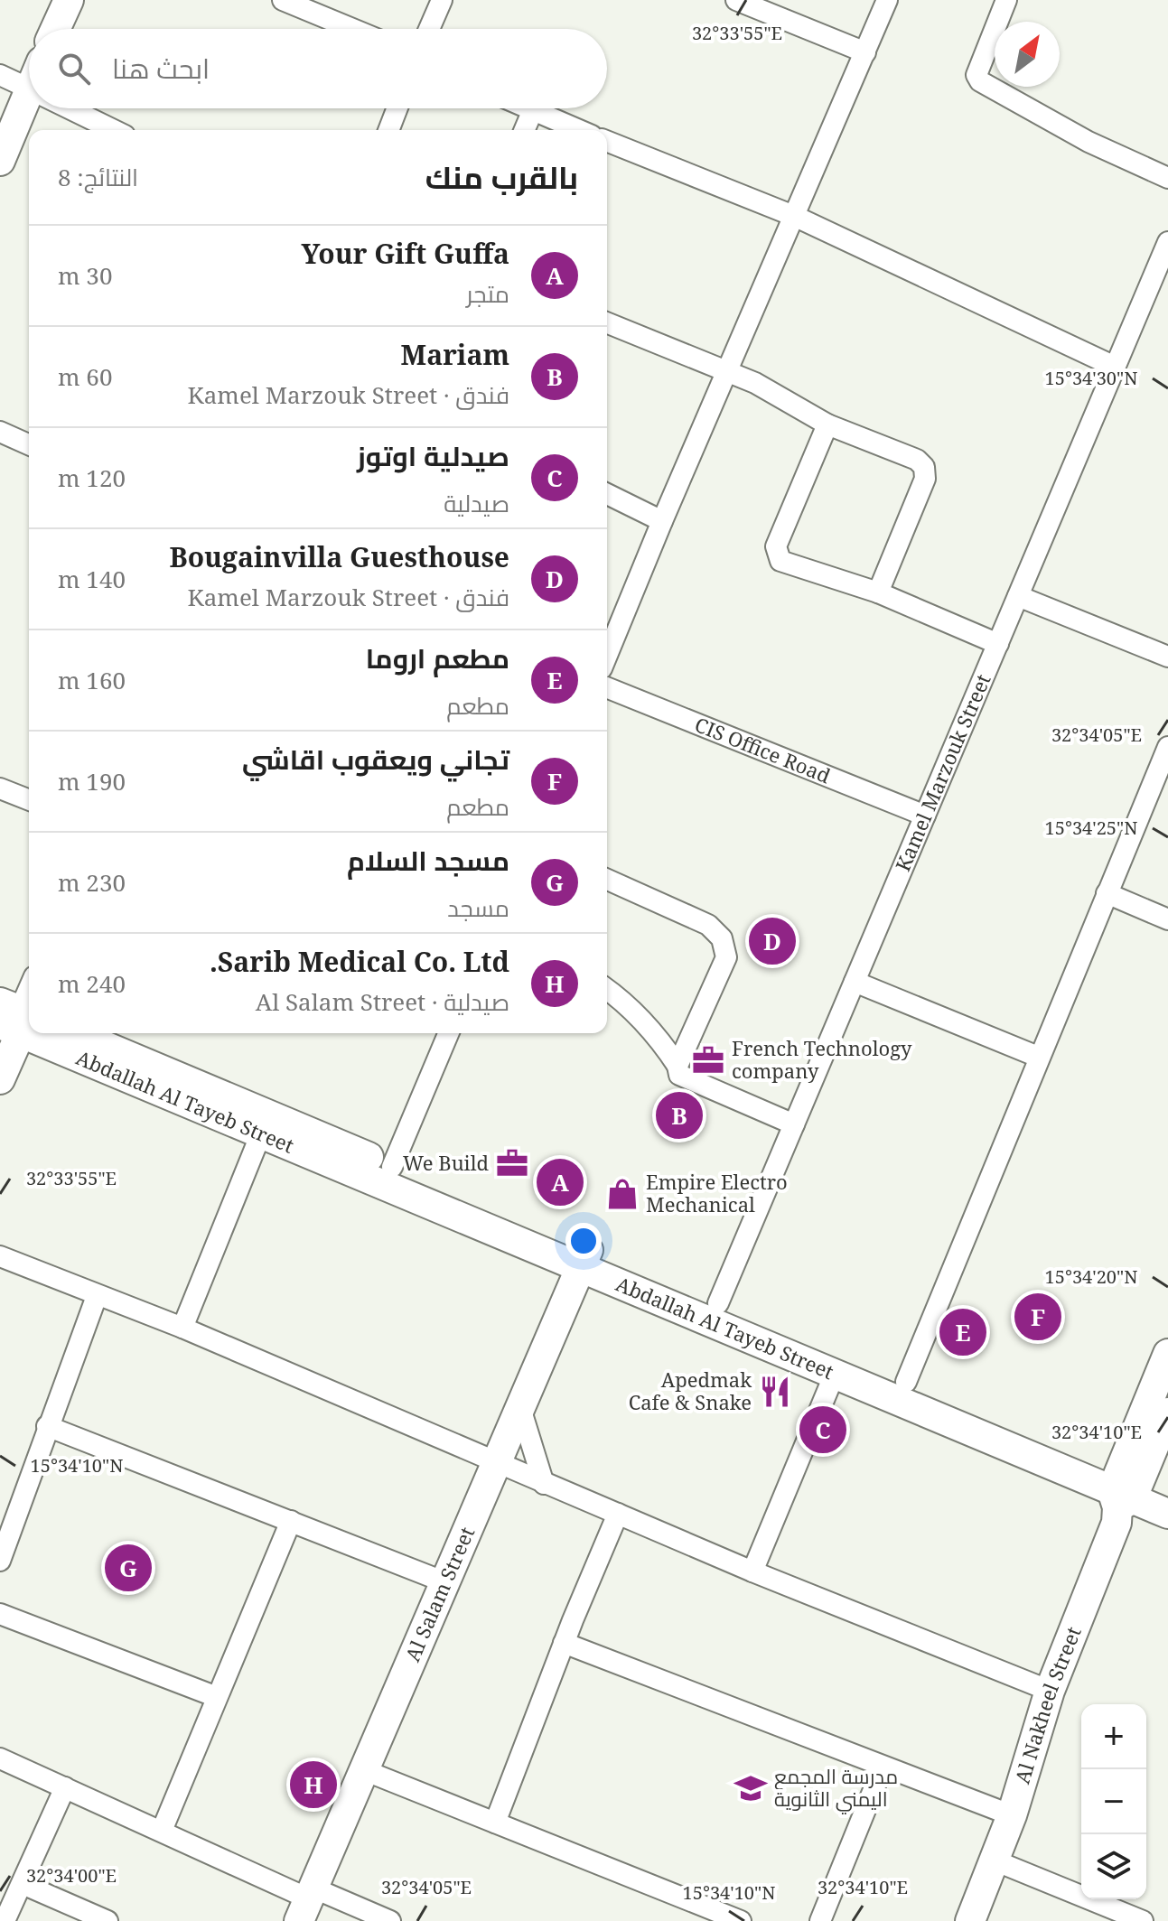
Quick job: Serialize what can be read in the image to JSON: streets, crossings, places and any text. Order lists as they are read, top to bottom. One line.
{"streets":{"main road":["Abdallah Al Tayeb Street","Al Salam Street","Al Nakheel Street"],"street":["CIS Office Road","Kamel Marzouk Street"]},"crossings":[["CIS Office Road","Kamel Marzouk Street"],["Kamel Marzouk Street","Abdallah Al Tayeb Street"],["Abdallah Al Tayeb Street","Al Salam Street"],["Abdallah Al Tayeb Street","Al Nakheel Street"]],"places":{"office":["French Technology company","We Build"],"shop":["Empire Electro Mechanical"],"restaurant":["Apedmak Cafe & Snake"],"school or university":["مدرسة المجمع اليمني الثانوية"]},"north":"top right","page":{"search":"ابحث هنا","heading":["بالقرب منك","النتائج: 8"],"list":[{"mark":"A","name":"Your Gift Guffa","note":"متجر","value":"30 m"},{"mark":"B","name":"Mariam","note":"فندق · Kamel Marzouk Street","value":"60 m"},{"mark":"C","name":"صيدلية اوتوز","note":"صيدلية","value":"120 m"},{"mark":"D","name":"Bougainvilla Guesthouse","note":"فندق · Kamel Marzouk Street","value":"140 m"},{"mark":"E","name":"مطعم اروما","note":"مطعم","value":"160 m"},{"mark":"F","name":"تجاني ويعقوب اقاشي","note":"مطعم","value":"190 m"},{"mark":"G","name":"مسجد السلام","note":"مسجد","value":"230 m"},{"mark":"H","name":"Sarib Medical Co. Ltd.","note":"صيدلية · Al Salam Street","value":"240 m"}],"pins":["D","B","A","F","E","C","G","H"],"map_buttons":["+","−"]},"coordinates":["32°33'55\"E","15°34'30\"N","32°34'05\"E","15°34'25\"N","15°34'20\"N","32°34'10\"E","15°34'10\"N","32°34'00\"E"]}
